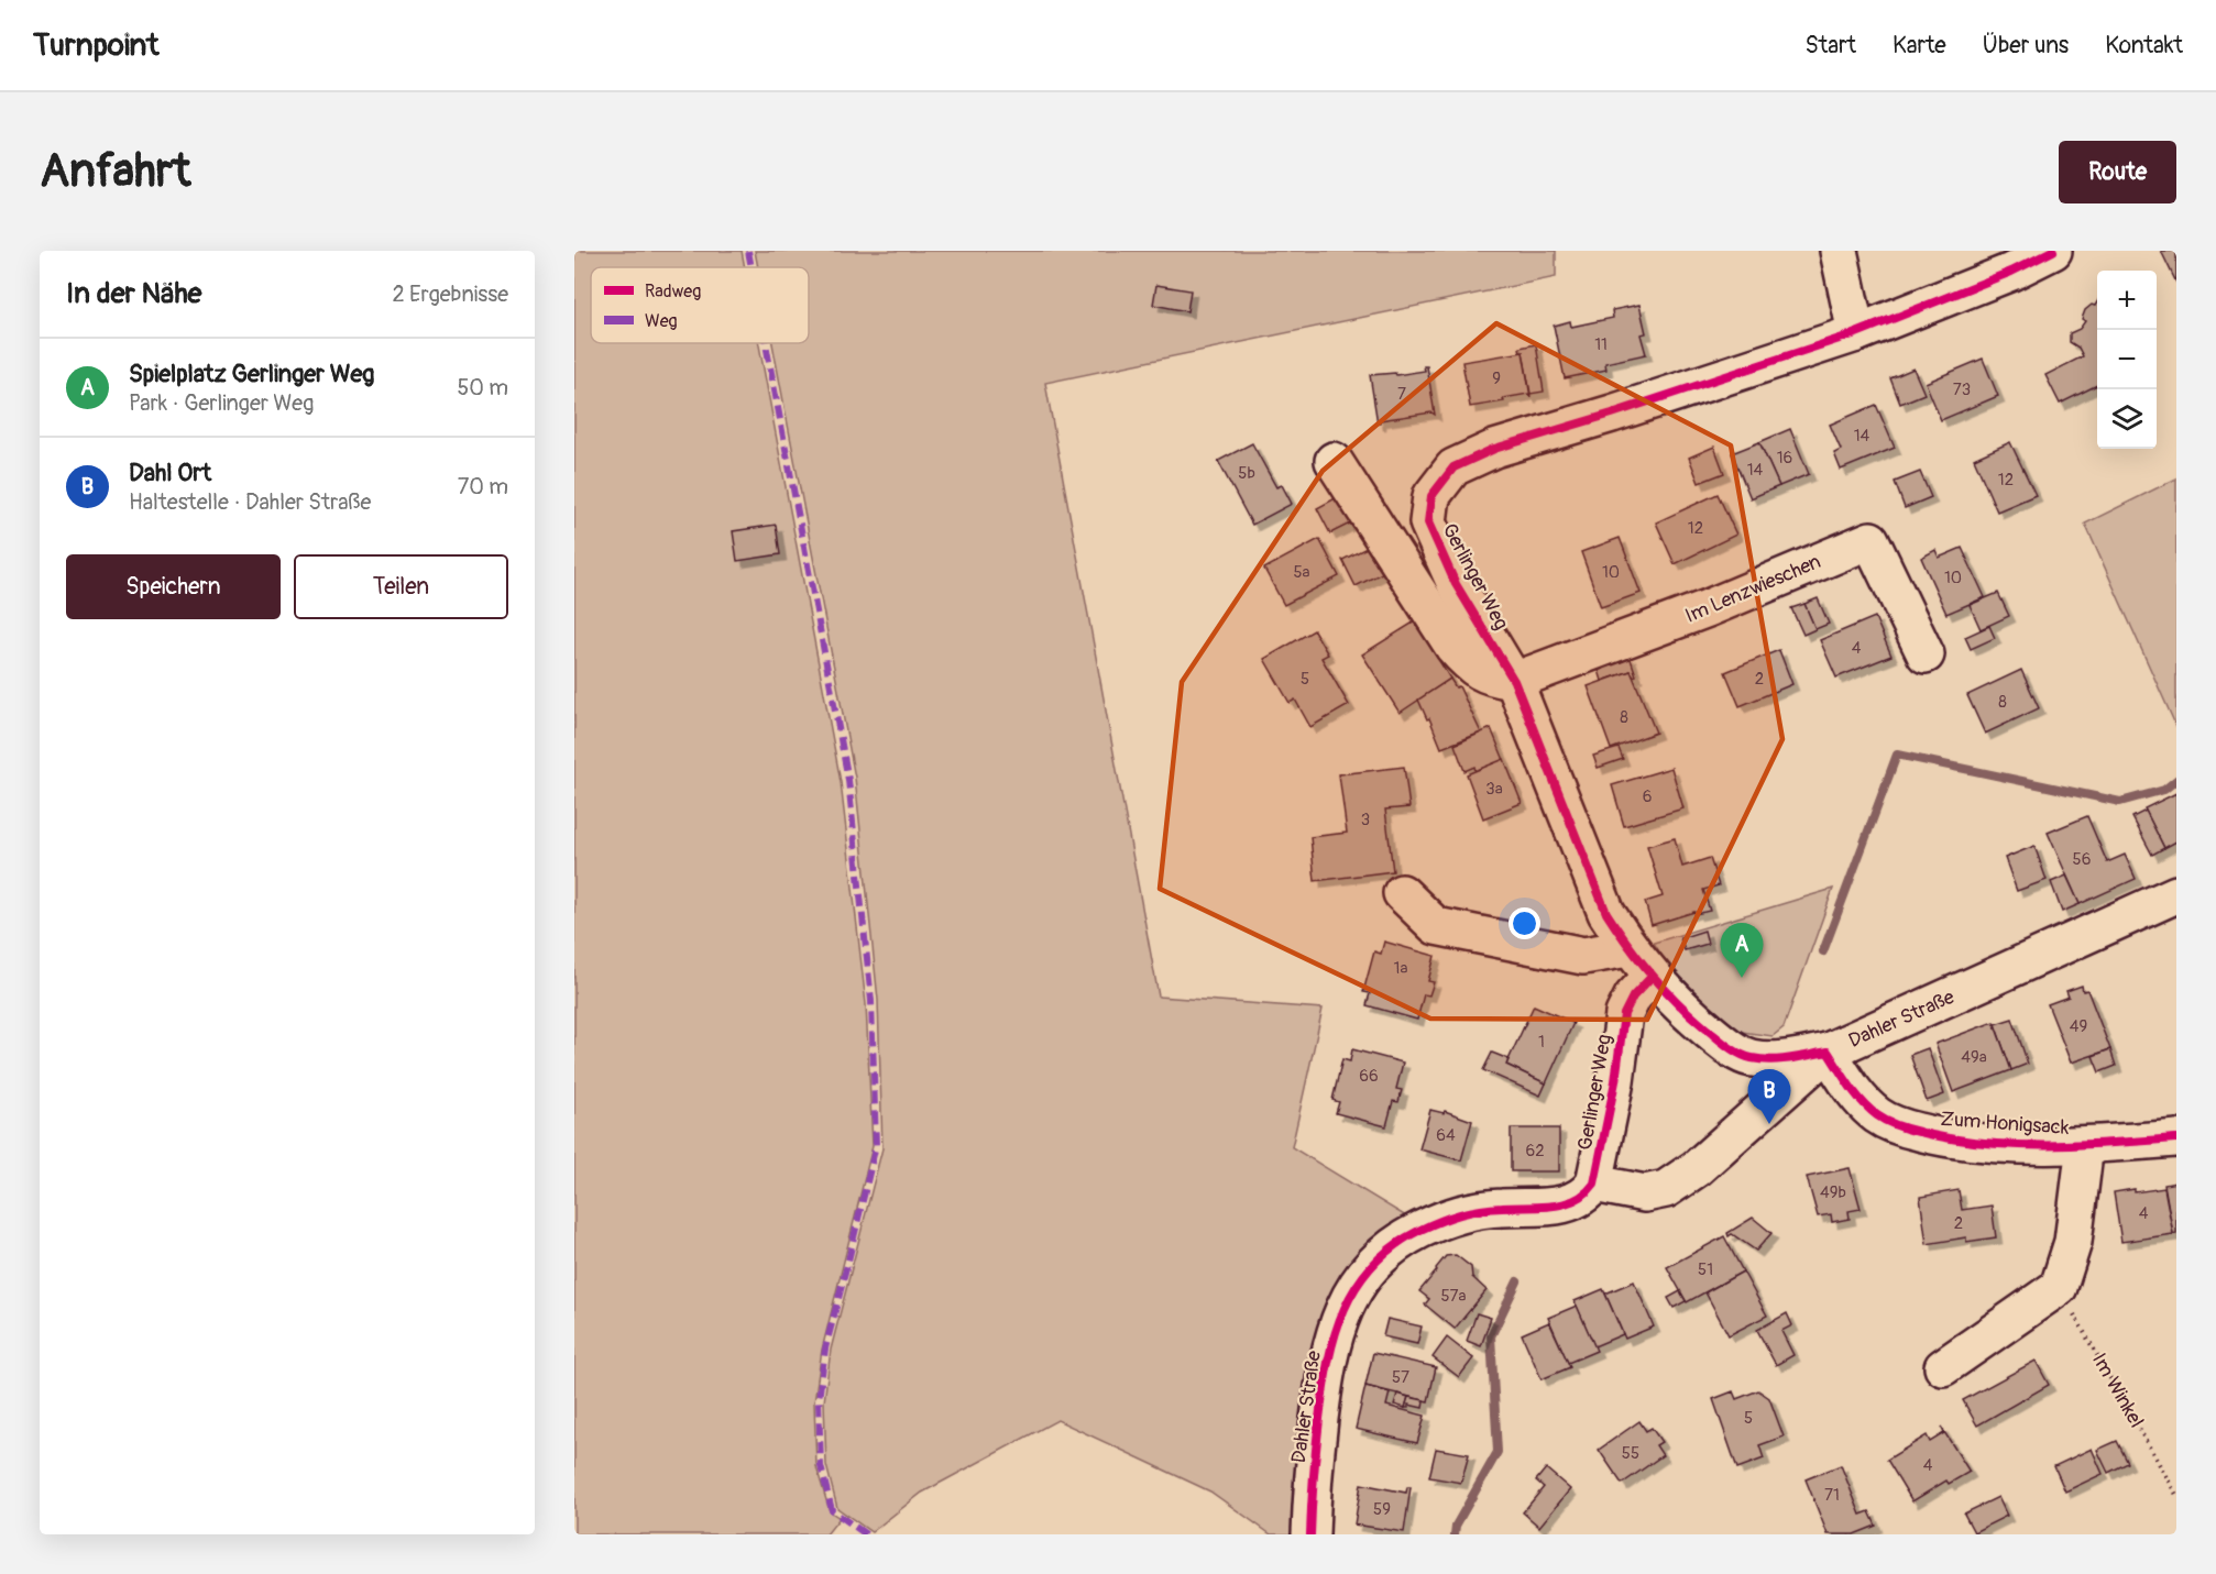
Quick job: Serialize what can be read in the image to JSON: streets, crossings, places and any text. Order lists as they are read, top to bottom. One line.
{"streets":{"street":["Gerlinger Weg","Im Lenzwieschen","Dahler Straße","Zum Honigsack"],"path":["Im Winkel"]},"crossings":[["Gerlinger Weg","Im Lenzwieschen"],["Gerlinger Weg","Dahler Straße"],["Gerlinger Weg","Zum Honigsack"],["Dahler Straße","Zum Honigsack"]],"house_numbers":["11","9","73","7","14","16","14","5b","12","12","5a","10","10","4","5","2","8","8","3a","6","3","56","1a","49","1","49a","66","64","62","49b","4","2","51","57a","57","5","55","4","71","59"],"legend":["Radweg","Weg"],"page":{"header":"Turnpoint","nav":["Start","Karte","Über uns","Kontakt"],"buttons":["Route",["Speichern","Teilen"]],"title":"Anfahrt","heading":["In der Nähe","2 Ergebnisse"],"map_buttons":["+","−"],"list":[{"mark":"A","name":"Spielplatz Gerlinger Weg","note":"Park · Gerlinger Weg","value":"50 m"},{"mark":"B","name":"Dahl Ort","note":"Haltestelle · Dahler Straße","value":"70 m"}],"pins":["A","B"]}}
